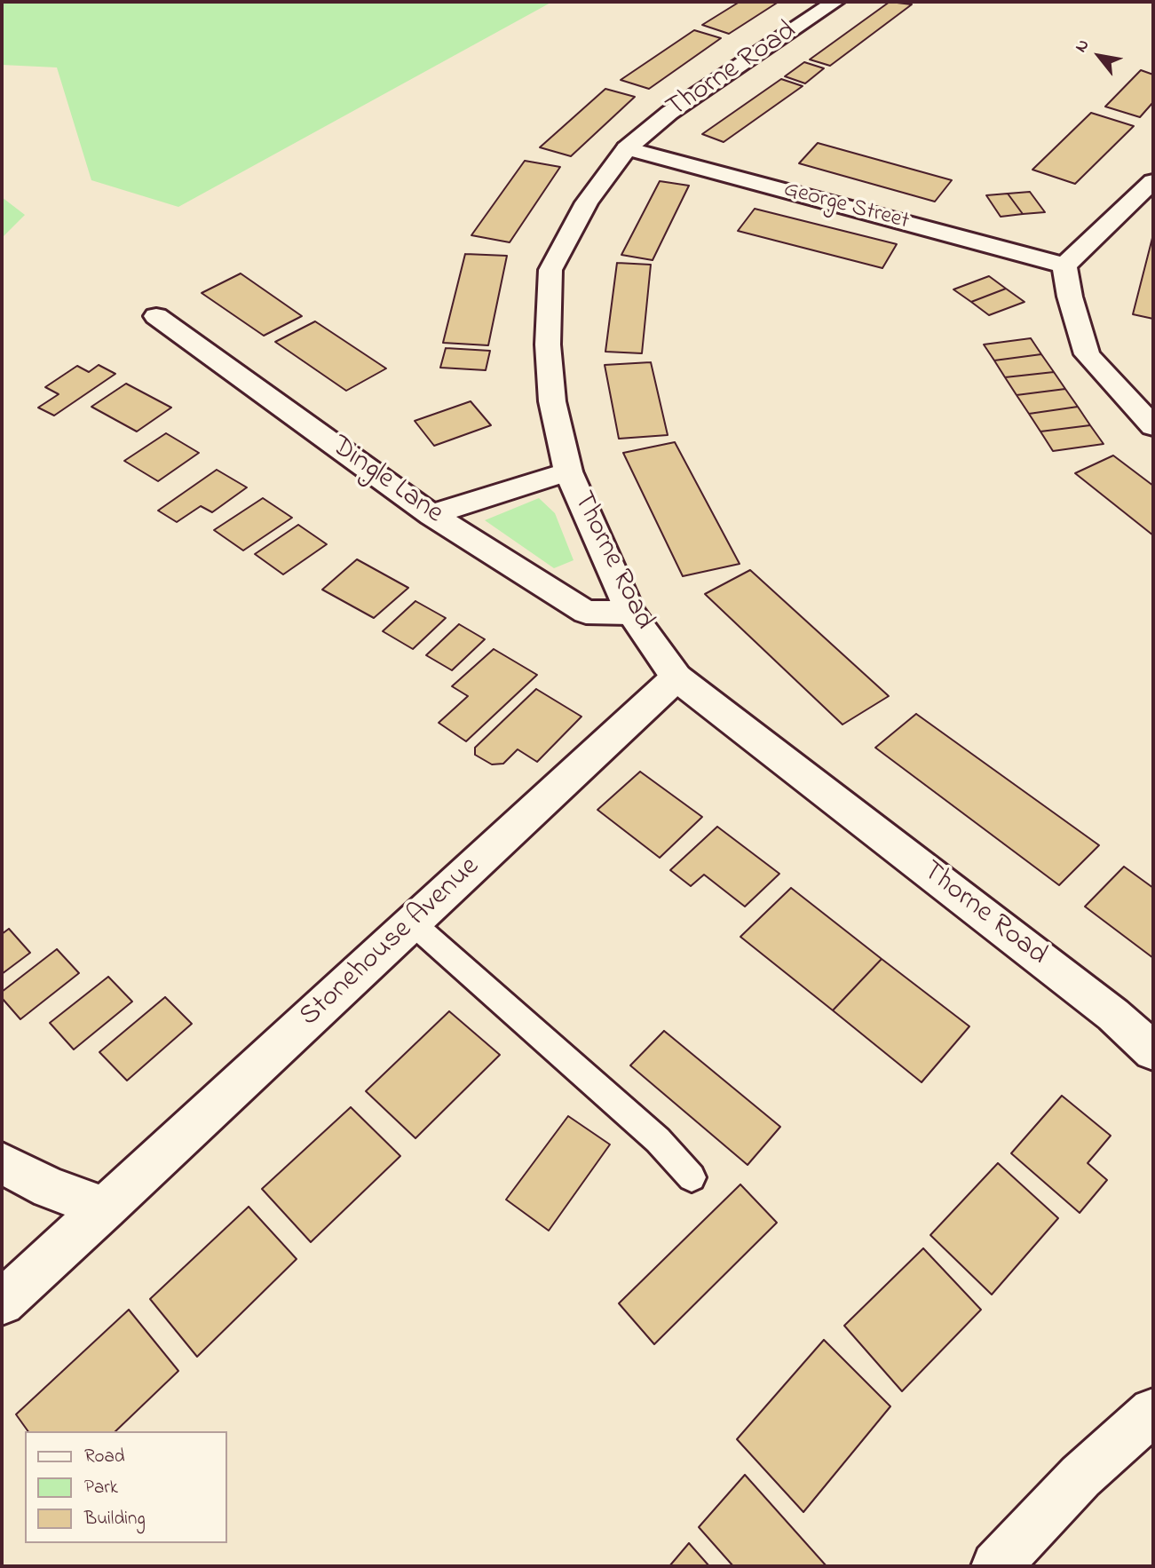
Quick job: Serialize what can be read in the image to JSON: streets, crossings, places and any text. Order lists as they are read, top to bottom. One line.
{"streets":{"street":["Thorne Road","George Street","Dingle Lane","Stonehouse Avenue"]},"crossings":[["Thorne Road","George Street"],["Thorne Road","Dingle Lane"],["Thorne Road","Stonehouse Avenue"]],"legend":["Road","Park","Building"],"north":"top left"}
